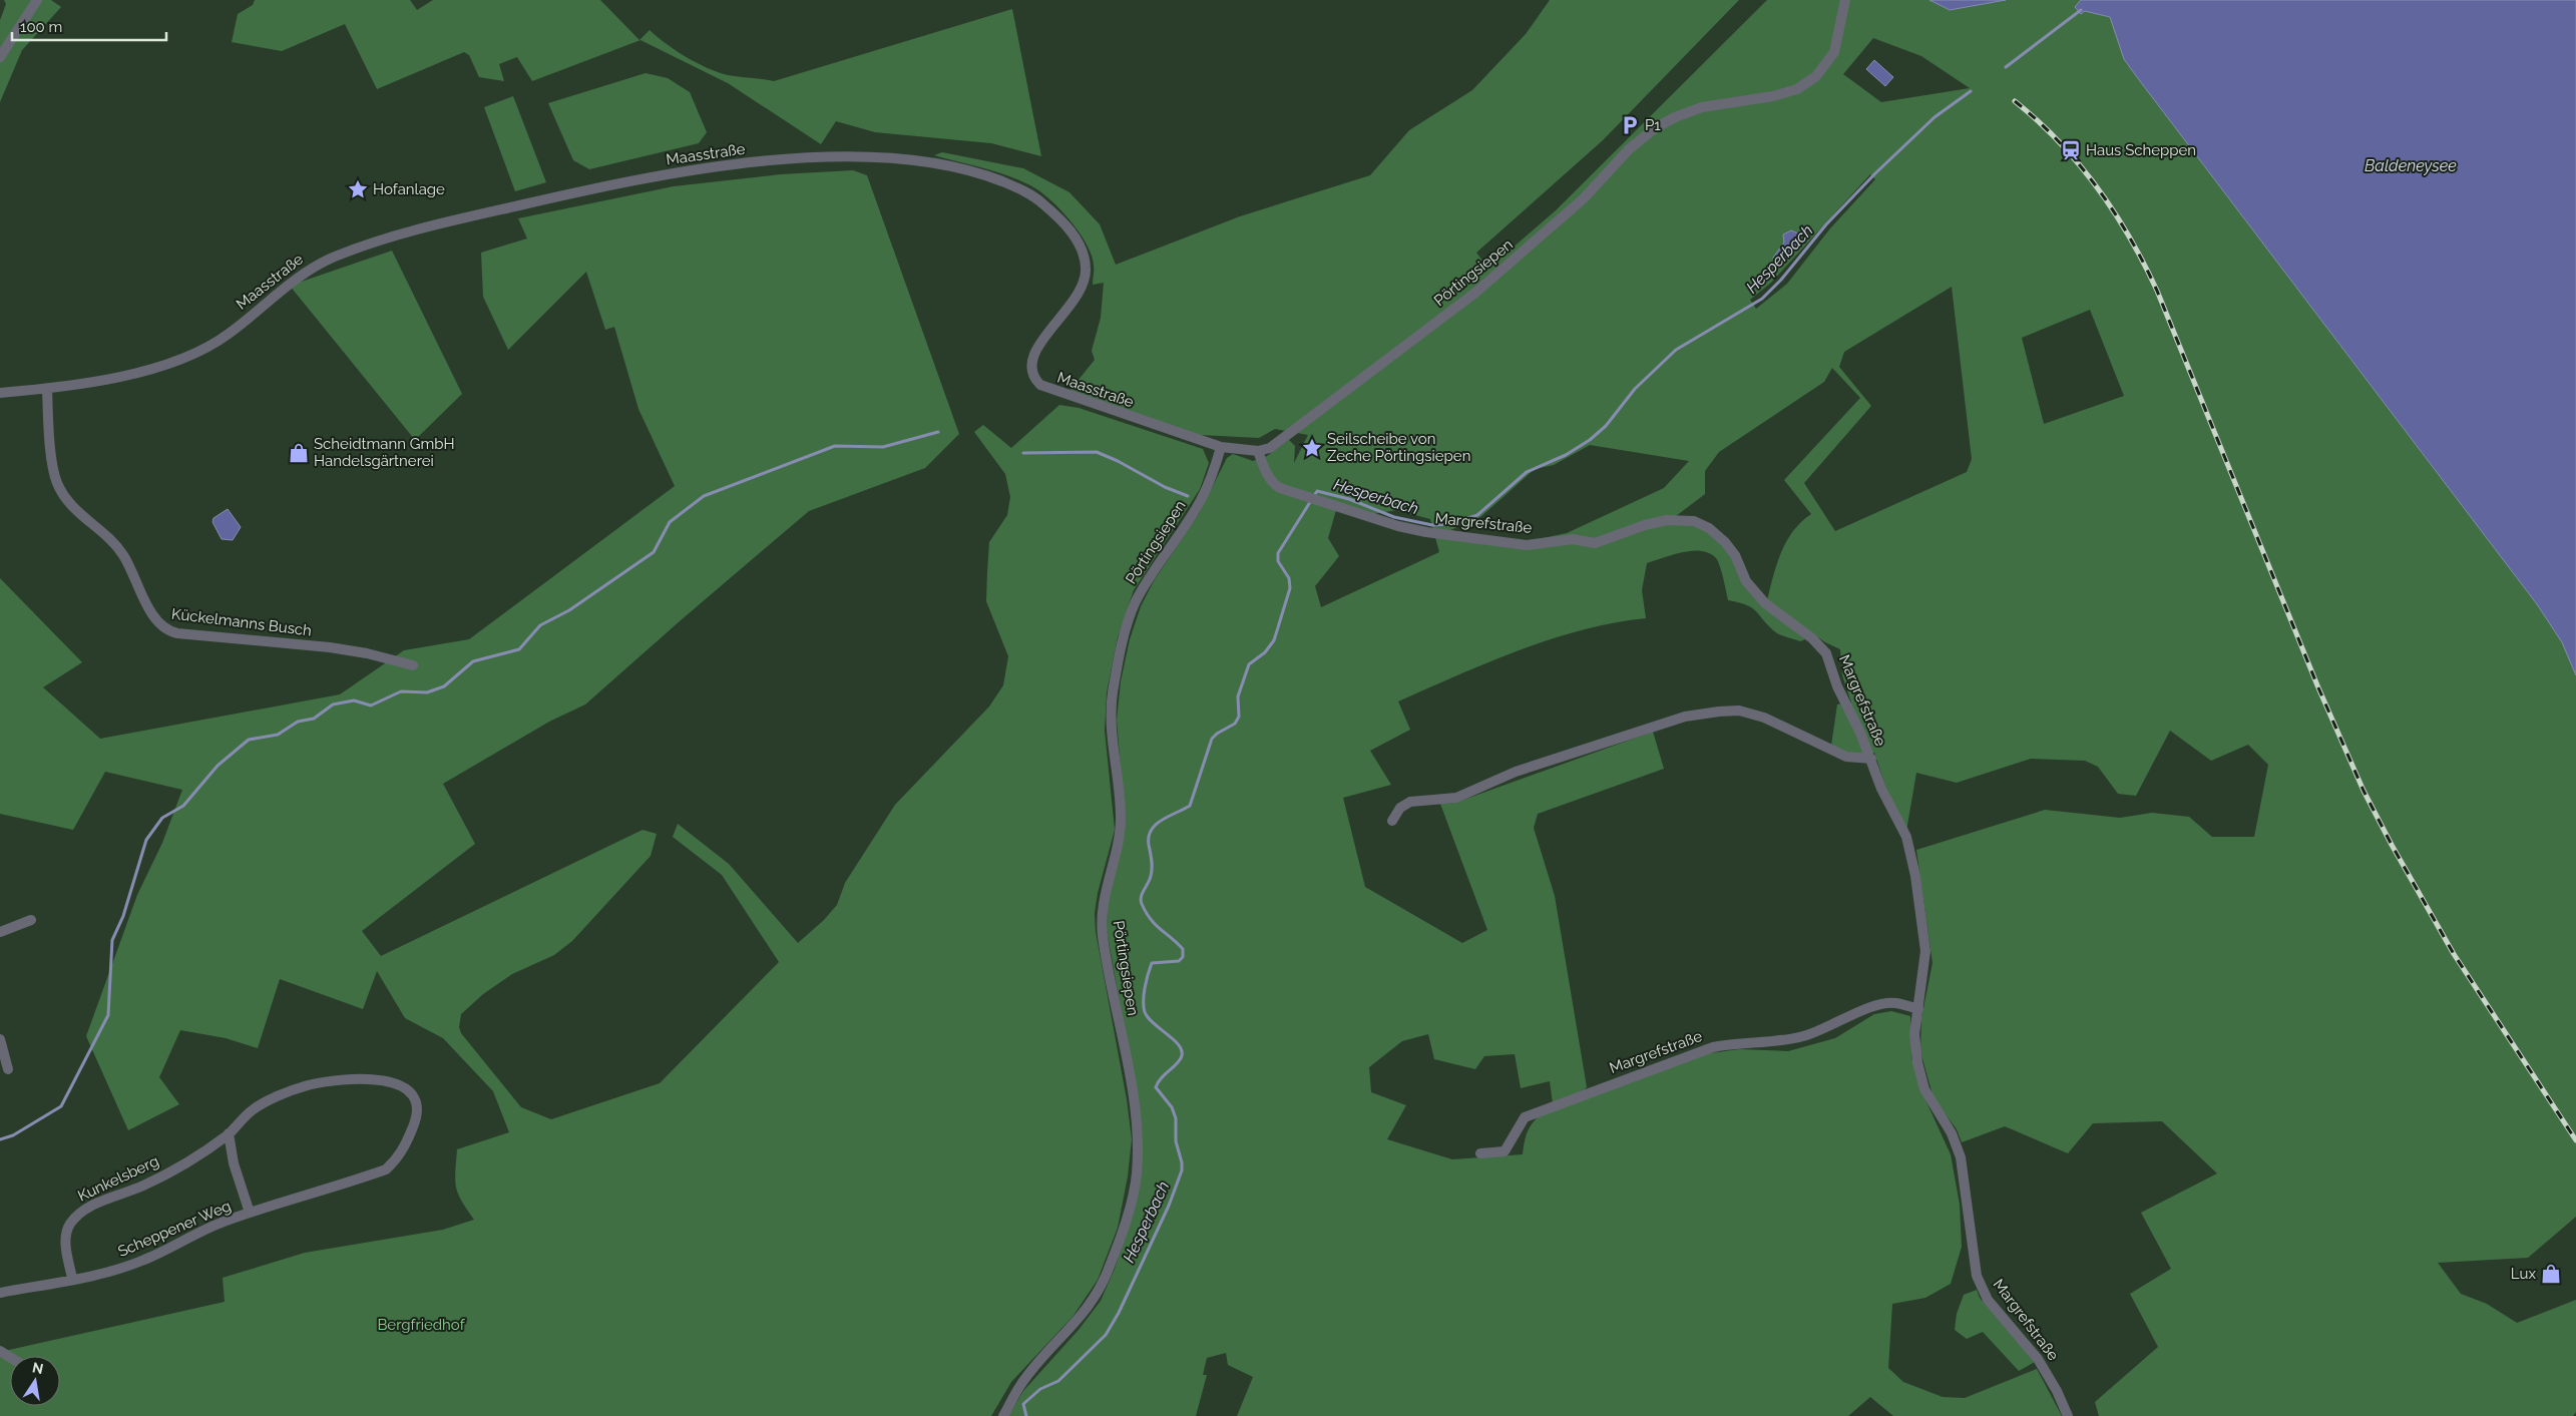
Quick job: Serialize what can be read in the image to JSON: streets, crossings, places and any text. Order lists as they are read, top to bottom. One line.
{"streets":{"street":["Maasstraße","Pörtingsiepen","Margrefstraße","Kückelmanns Busch","Kunkelsberg","Scheppener Weg"]},"crossings":[["Maasstraße","Pörtingsiepen"],["Maasstraße","Kückelmanns Busch"],["Pörtingsiepen","Margrefstraße"],["Kunkelsberg","Scheppener Weg"]],"water":["Baldeneysee","Hesperbach"],"parks":["Bergfriedhof"],"places":{"parking":["P1"],"station":["Haus Scheppen"],"place":["Hofanlage","Seilscheibe von Zeche Pörtingsiepen"],"shop":["Scheidtmann GmbH Handelsgärtnerei","Lux"]},"scale_bar":"100 m","north":"top"}
